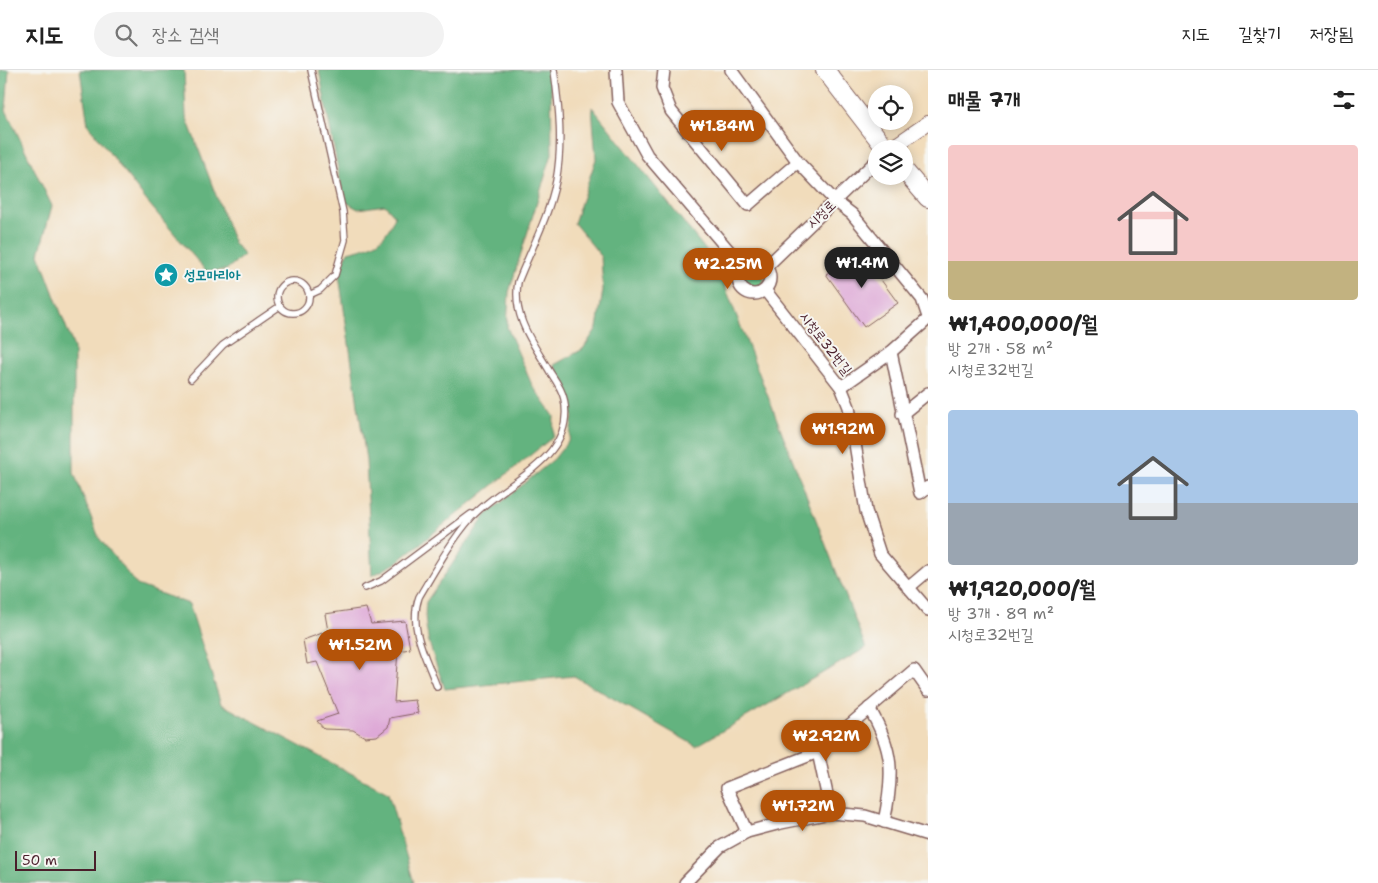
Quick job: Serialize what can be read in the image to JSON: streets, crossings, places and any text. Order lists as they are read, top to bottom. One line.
{"streets":{"street":["시청로","시청로32번길"]},"crossings":[["시청로","시청로32번길"]],"places":{"place":["성모마리아"]},"scale_bar":"50 m","page":{"header":"지도","search":"장소 검색","nav":["지도","길찾기","저장됨"],"heading":"매물 7개","price":["₩1.84M","₩1.4M","₩2.25M","₩1.92M","₩1.52M","₩2.92M","₩1.72M"],"list":[{"name":"₩1,400,000/월","note":"방 2개 · 58 m² · 시청로32번길"},{"name":"₩1,920,000/월","note":"방 3개 · 89 m² · 시청로32번길"}],"scale":"50 m"}}
